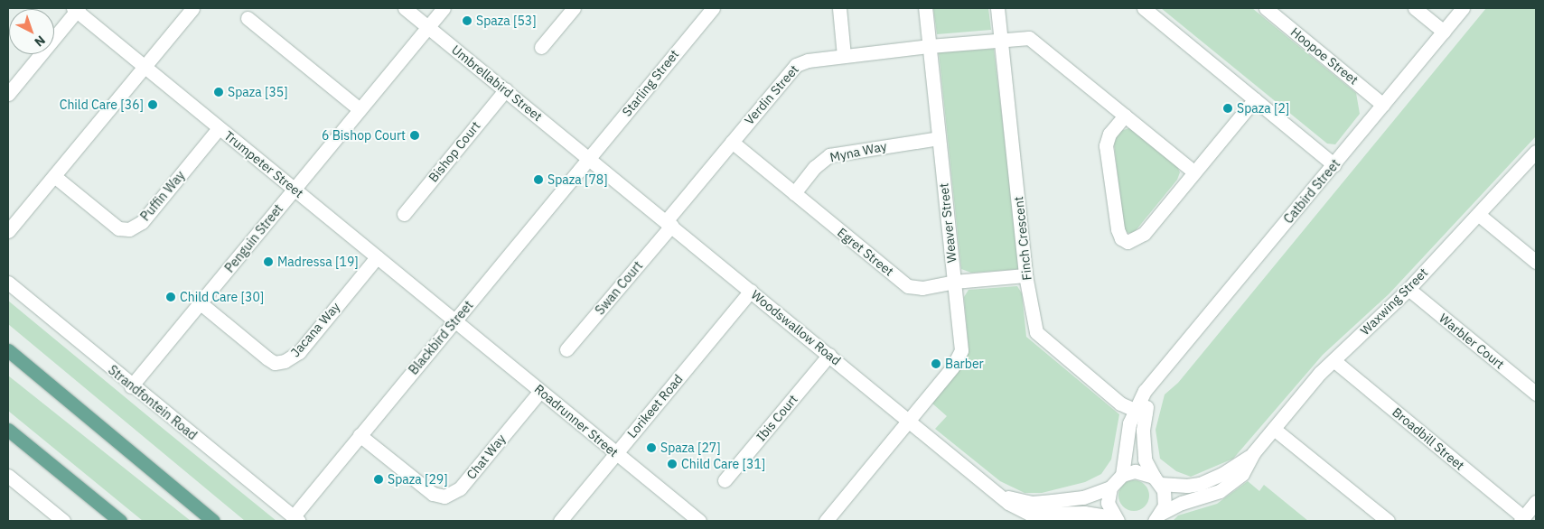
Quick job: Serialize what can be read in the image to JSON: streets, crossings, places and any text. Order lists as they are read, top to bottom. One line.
{"streets":{"street":["Hoopoe Street","Umbrellabird Street","Starling Street","Verdin Street","Bishop Court","Myna Way","Trumpeter Street","Catbird Street","Puffin Way","Weaver Street","Penguin Street","Finch Crescent","Egret Street","Swan Court","Waxwing Street","Woodswallow Road","Jacana Way","Blackbird Street","Warbler Court","Strandfontein Road","Lorikeet Road","Ibis Court","Roadrunner Street","Broadbill Street","Chat Way"]},"crossings":[["Hoopoe Street","Catbird Street"],["Umbrellabird Street","Starling Street"],["Umbrellabird Street","Bishop Court"],["Umbrellabird Street","Penguin Street"],["Umbrellabird Street","Woodswallow Road"],["Umbrellabird Street","Blackbird Street"],["Starling Street","Woodswallow Road"],["Starling Street","Blackbird Street"],["Verdin Street","Weaver Street"],["Verdin Street","Finch Crescent"],["Verdin Street","Egret Street"],["Verdin Street","Swan Court"],["Verdin Street","Woodswallow Road"],["Myna Way","Weaver Street"],["Myna Way","Egret Street"],["Trumpeter Street","Puffin Way"],["Trumpeter Street","Penguin Street"],["Trumpeter Street","Jacana Way"],["Trumpeter Street","Blackbird Street"],["Trumpeter Street","Roadrunner Street"],["Catbird Street","Finch Crescent"],["Catbird Street","Waxwing Street"],["Weaver Street","Egret Street"],["Weaver Street","Woodswallow Road"],["Penguin Street","Jacana Way"],["Penguin Street","Strandfontein Road"],["Finch Crescent","Egret Street"],["Swan Court","Woodswallow Road"],["Waxwing Street","Warbler Court"],["Waxwing Street","Broadbill Street"],["Woodswallow Road","Blackbird Street"],["Woodswallow Road","Lorikeet Road"],["Woodswallow Road","Ibis Court"],["Blackbird Street","Strandfontein Road"],["Blackbird Street","Roadrunner Street"],["Blackbird Street","Chat Way"],["Lorikeet Road","Roadrunner Street"],["Roadrunner Street","Chat Way"]],"places":["Spaza [53]","Spaza [35]","Child Care [36]","Spaza [2]","6 Bishop Court","Spaza [78]","Madressa [19]","Child Care [30]","Barber","Spaza [27]","Child Care [31]","Spaza [29]"],"north":"bottom right"}
